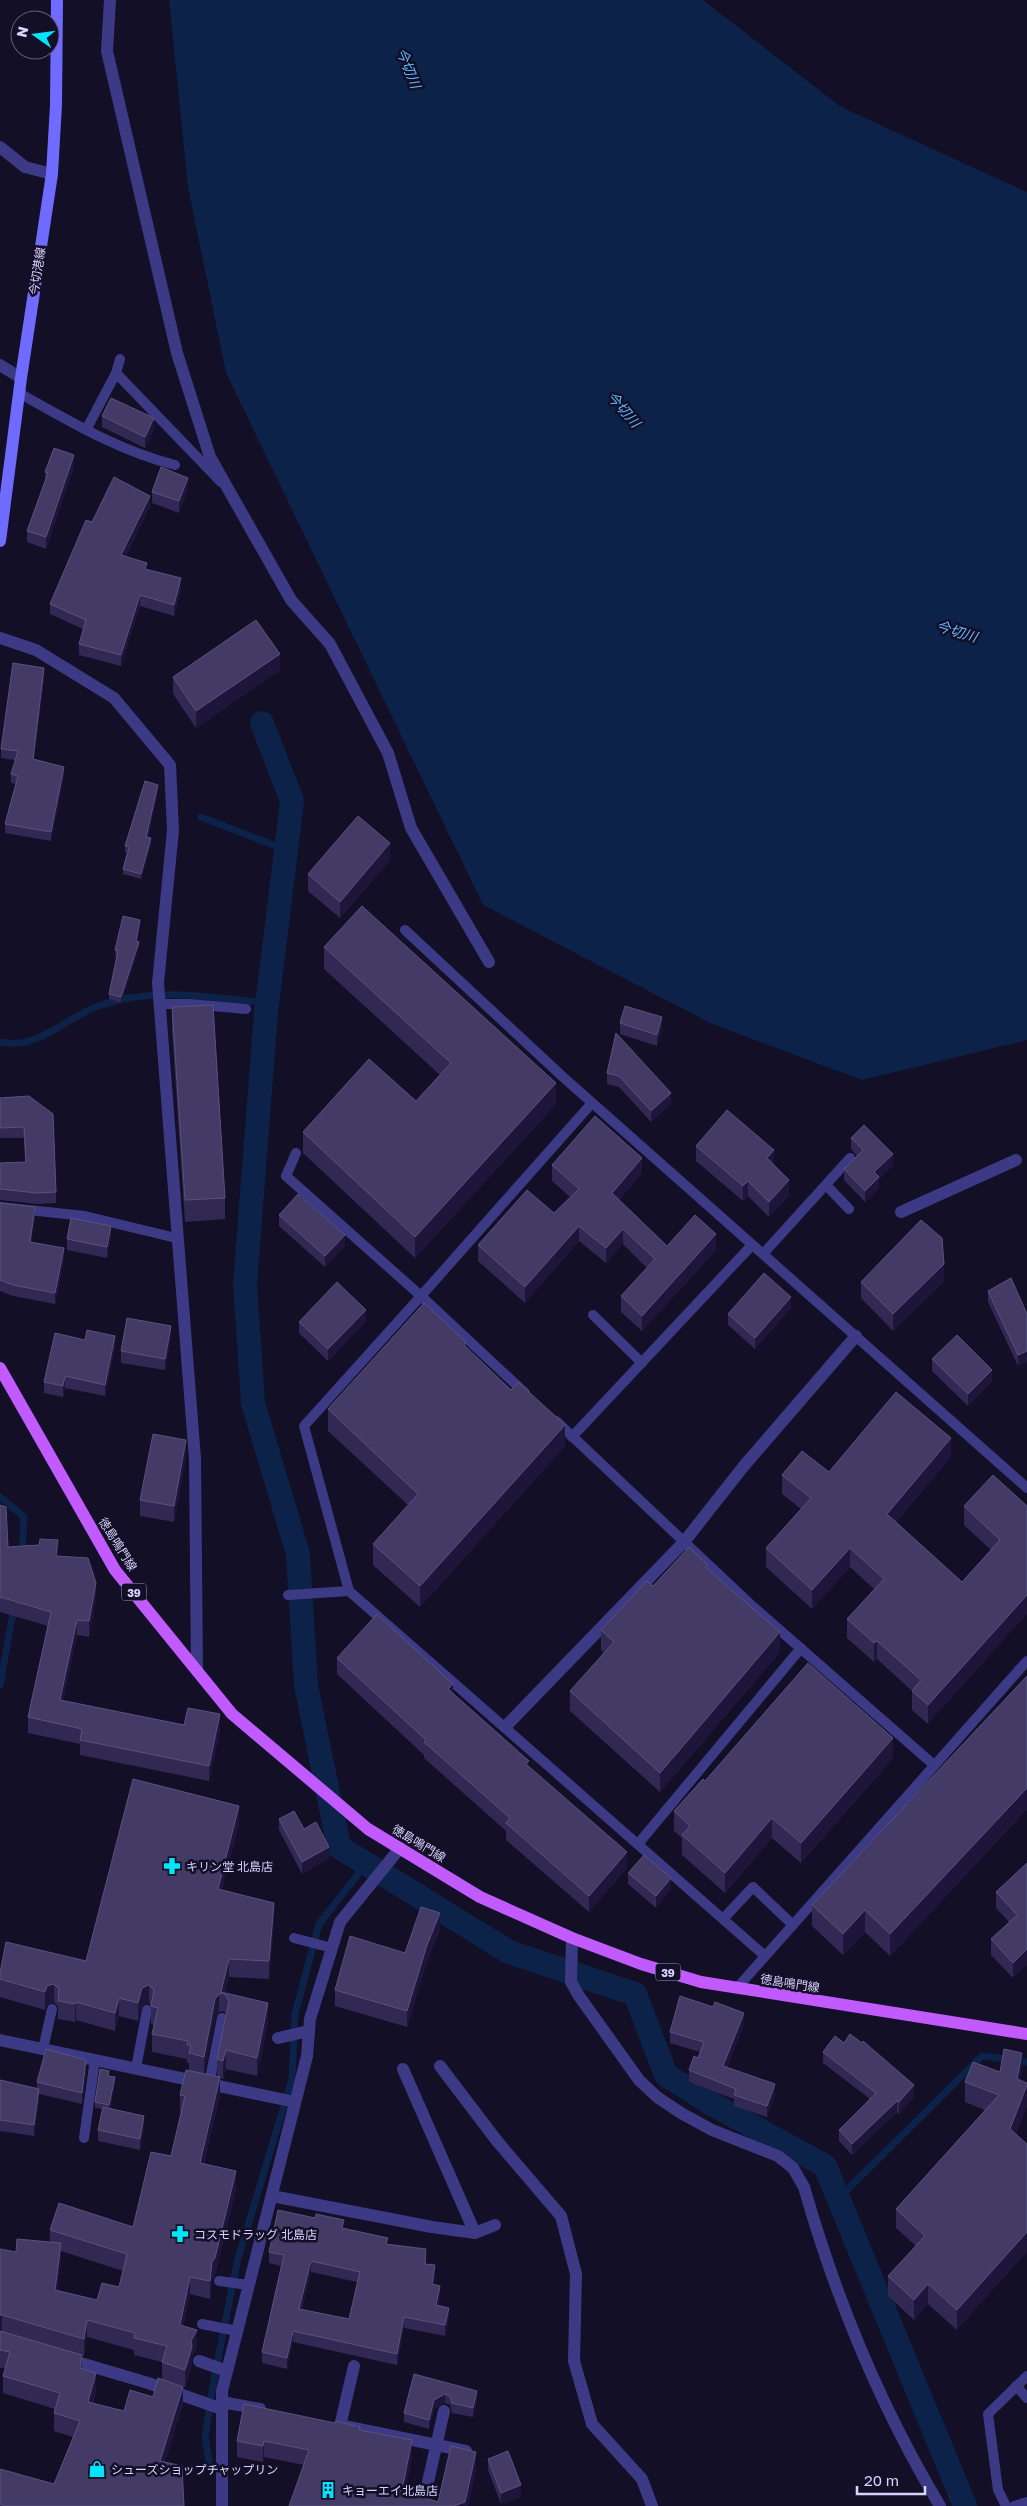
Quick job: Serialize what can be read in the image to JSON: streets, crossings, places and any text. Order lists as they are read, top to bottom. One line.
{"streets":{"main road":["今切港線","徳島鳴門線","39"]},"water":["今切川"],"places":{"pharmacy":["キリン堂 北島店","コスモドラッグ 北島店"],"shop":["シューズショップチャップリン"],"building":["キョーエイ北島店"]},"scale_bar":"20 m","north":"left"}
